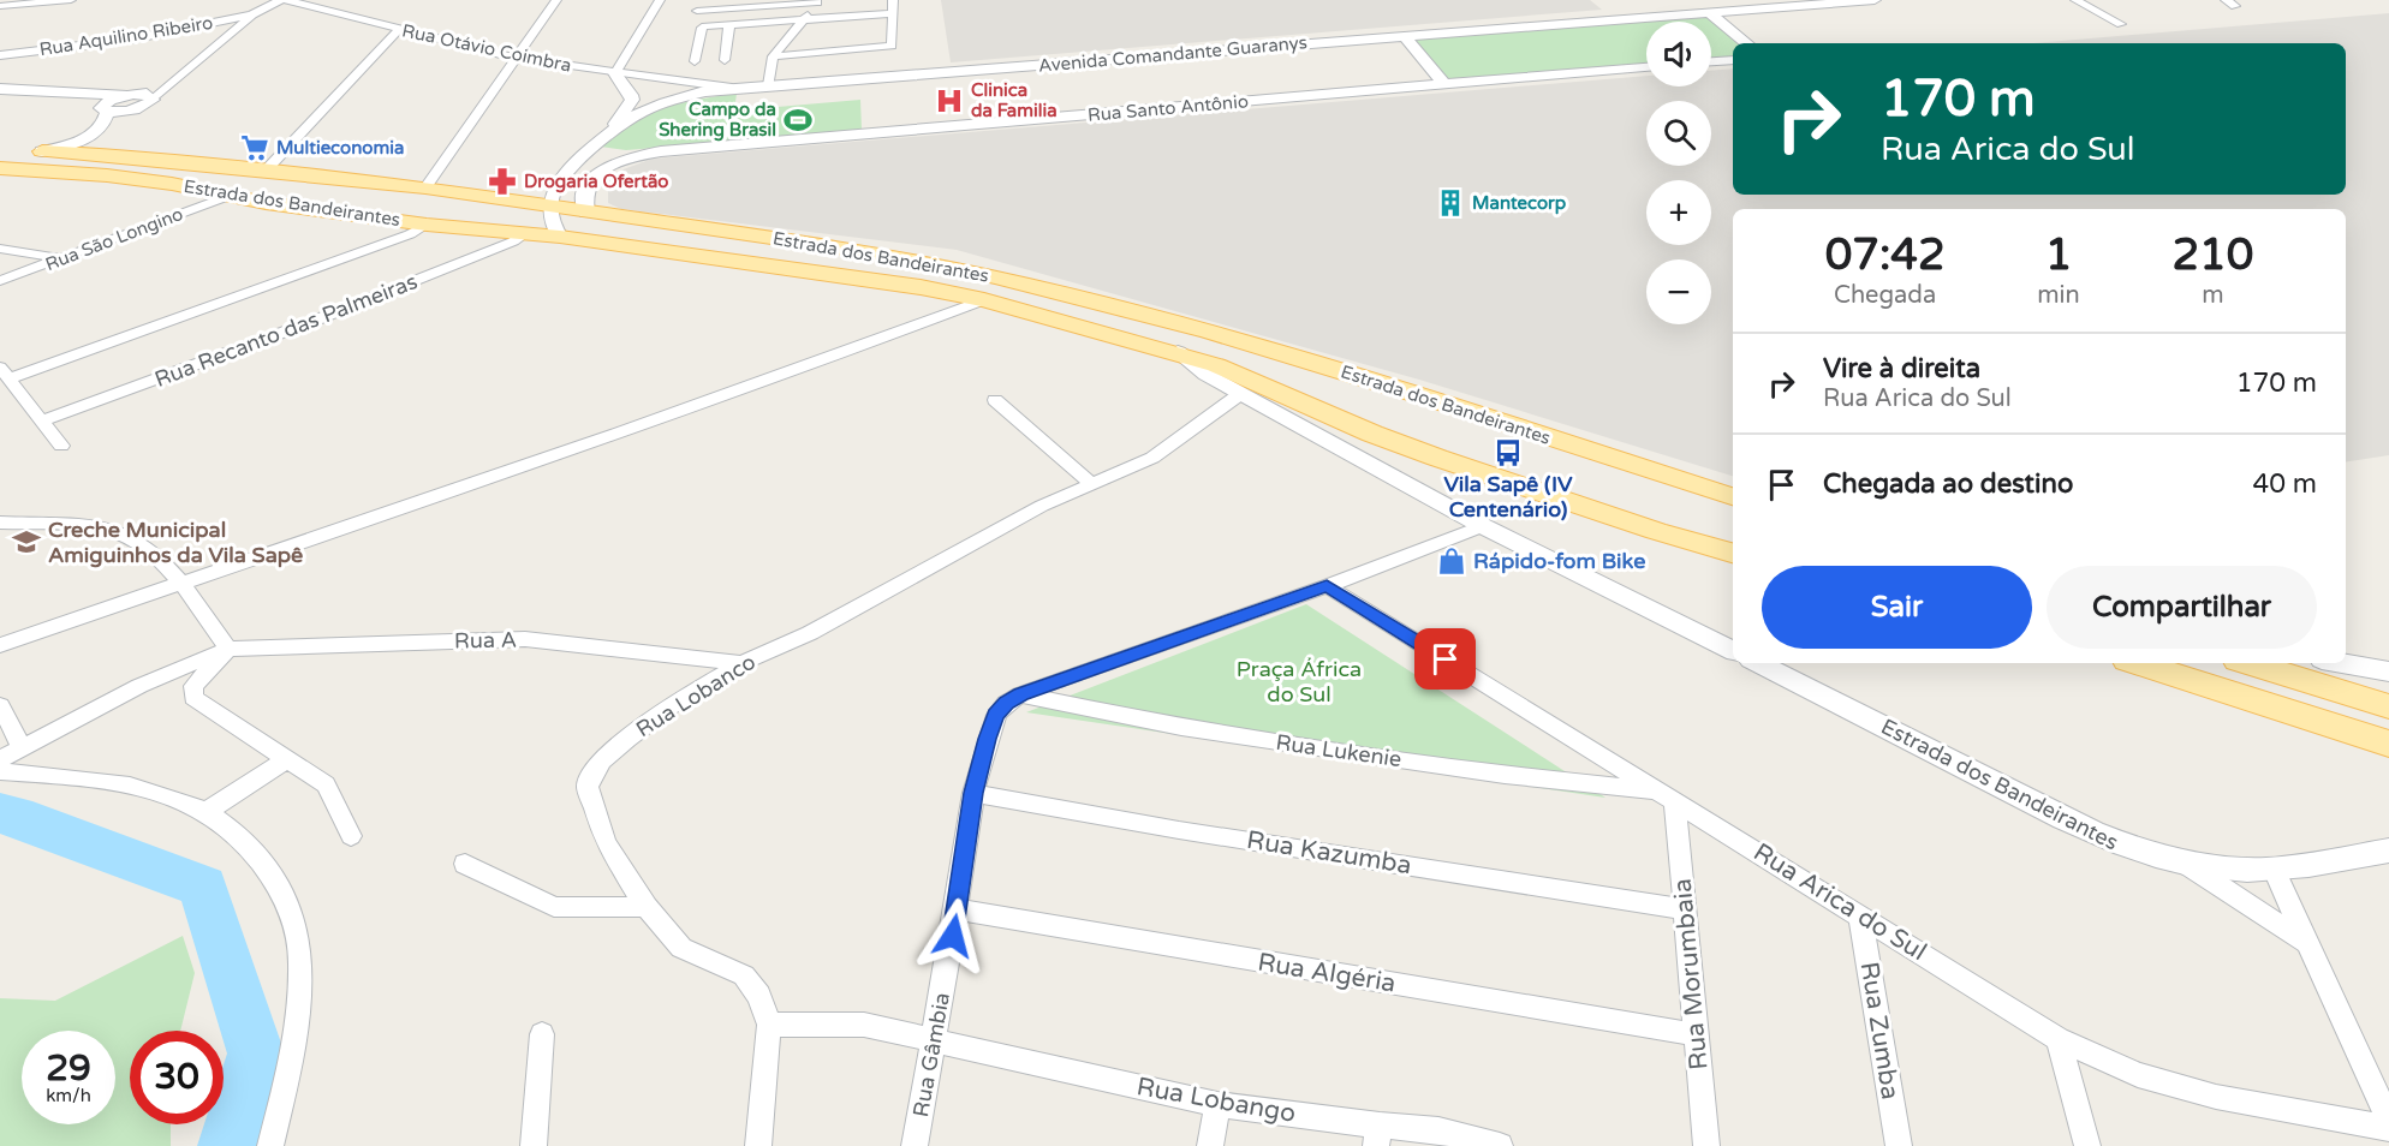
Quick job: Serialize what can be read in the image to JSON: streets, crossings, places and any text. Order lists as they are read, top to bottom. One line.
{"streets":{"main road":["Estrada dos Bandeirantes"],"street":["Rua Aquilino Ribeiro","Rua Otávio Coimbra","Avenida Comandante Guaranys","Rua Santo Antônio","Rua São Longino","Rua Recanto das Palmeiras","Rua A","Rua Lobanco","Rua Lukenie","Rua Kazumba","Rua Arica do Sul","Rua Algéria","Rua Morumbaia","Rua Zumba","Rua Gâmbia","Rua Lobango"]},"crossings":[["Rua Otávio Coimbra","Avenida Comandante Guaranys"],["Avenida Comandante Guaranys","Rua Santo Antônio"],["Avenida Comandante Guaranys","Estrada dos Bandeirantes"],["Estrada dos Bandeirantes","Rua São Longino"],["Estrada dos Bandeirantes","Rua Recanto das Palmeiras"],["Estrada dos Bandeirantes","Rua Lobanco"],["Estrada dos Bandeirantes","Rua Gâmbia"],["Rua A","Rua Lobanco"],["Rua Lukenie","Rua Arica do Sul"],["Rua Lukenie","Rua Morumbaia"],["Rua Lukenie","Rua Gâmbia"],["Rua Kazumba","Rua Morumbaia"],["Rua Kazumba","Rua Gâmbia"],["Rua Arica do Sul","Rua Morumbaia"],["Rua Arica do Sul","Rua Zumba"],["Rua Arica do Sul","Rua Gâmbia"],["Rua Algéria","Rua Morumbaia"],["Rua Algéria","Rua Gâmbia"],["Rua Gâmbia","Rua Lobango"]],"parks":["Praça África do Sul"],"places":{"hospital":["Clinica da Familia"],"sports":["Campo da Shering Brasil"],"supermarket":["Multieconomia"],"pharmacy":["Drogaria Ofertão"],"building":["Mantecorp"],"bus stop":["Vila Sapê (IV Centenário)"],"school or university":["Creche Municipal Amiguinhos da Vila Sapê"],"shop":["Rápido-fom Bike"]},"page":{"map_buttons":["+","−"],"turn":["170 m","Rua Arica do Sul"],"eta":["07:42","Chegada","1","min","210","m"],"list":[{"name":"Vire à direita","note":"Rua Arica do Sul","value":"170 m"},{"name":"Chegada ao destino","value":"40 m"}],"buttons":["Sair","Compartilhar"],"speed":"29 km/h","limit":"30"}}
